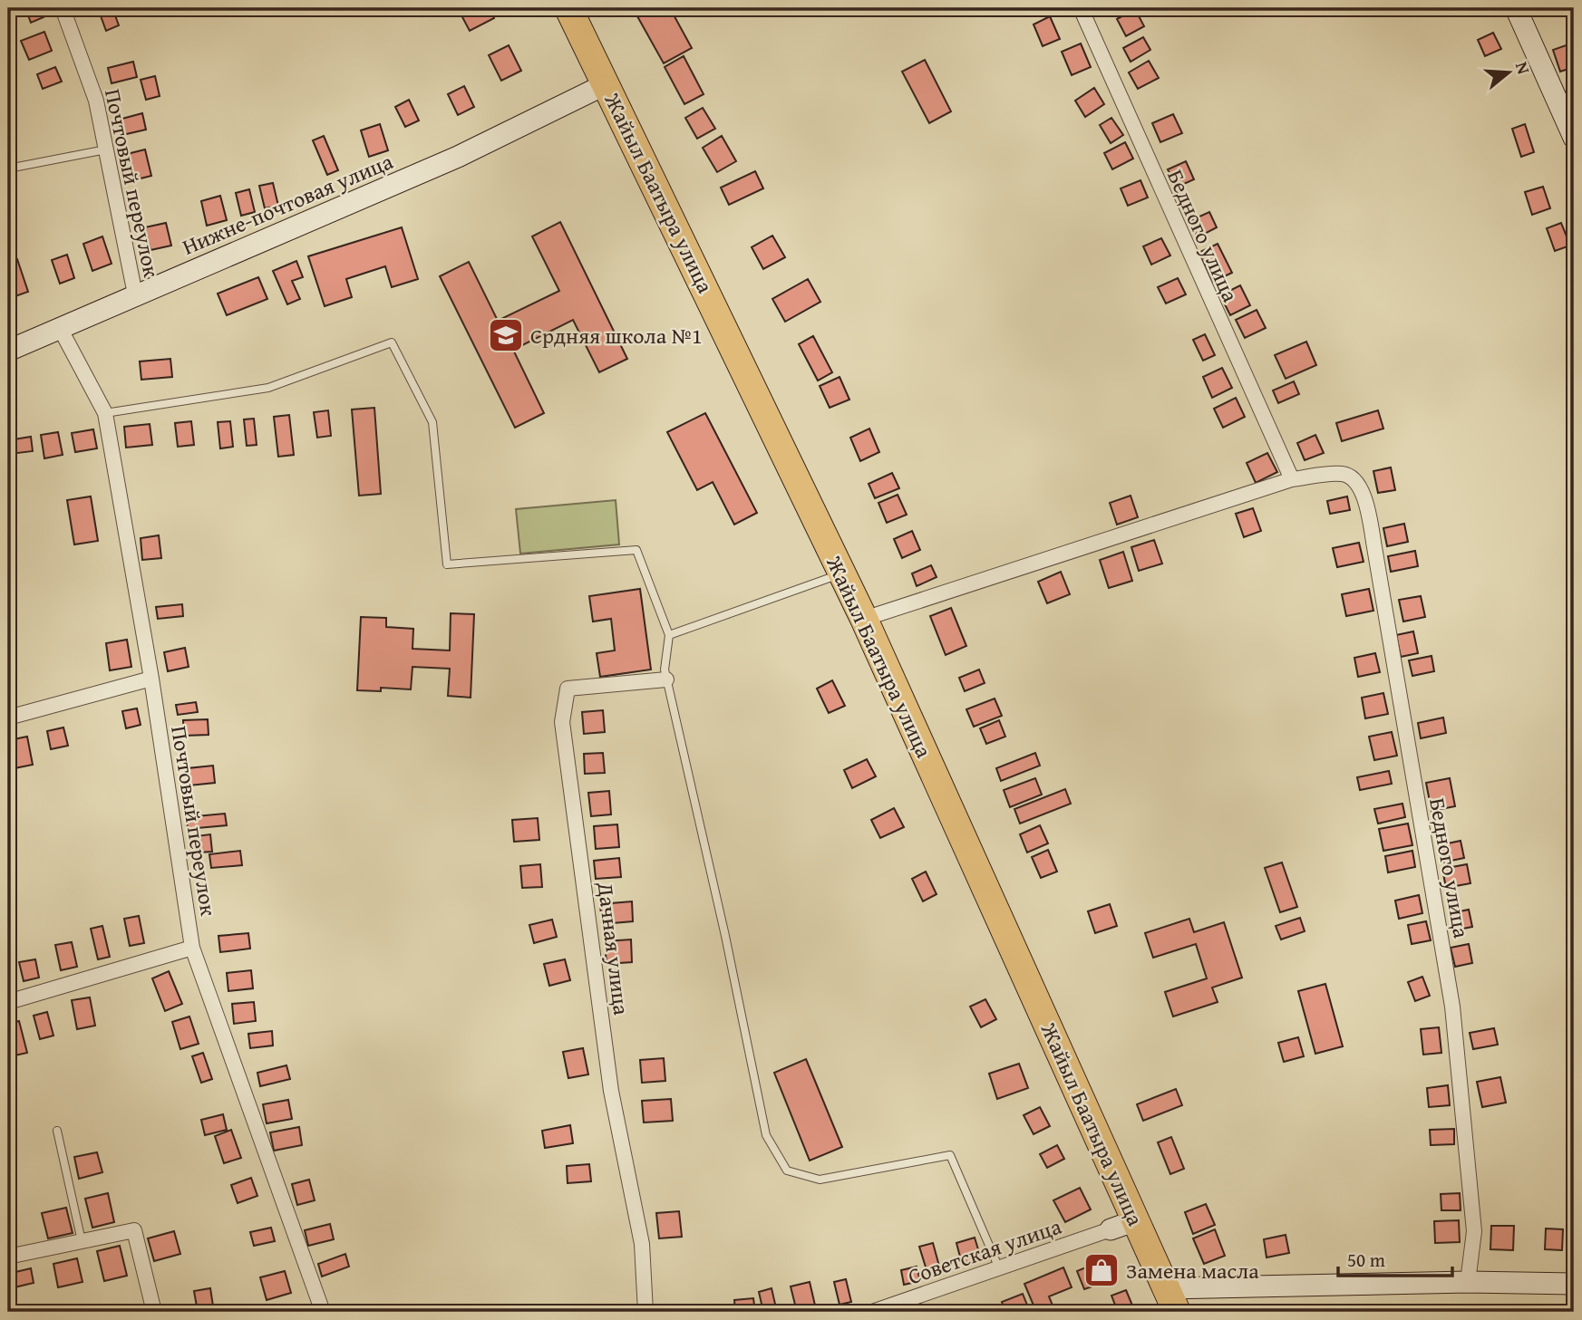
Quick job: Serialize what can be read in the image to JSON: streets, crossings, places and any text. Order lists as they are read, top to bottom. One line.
{"streets":{"highway":["Жайыл Баатыра улица"],"street":["Почтовый переулок","Нижне-почтовая улица","Бедного улица","Дачная улица","Советская улица"]},"crossings":[["Почтовый переулок","Нижне-почтовая улица"],["Жайыл Баатыра улица","Нижне-почтовая улица"]],"places":{"school or university":["Срдняя школа №1"],"shop":["Замена масла"]},"scale_bar":"50 m","north":"right"}
